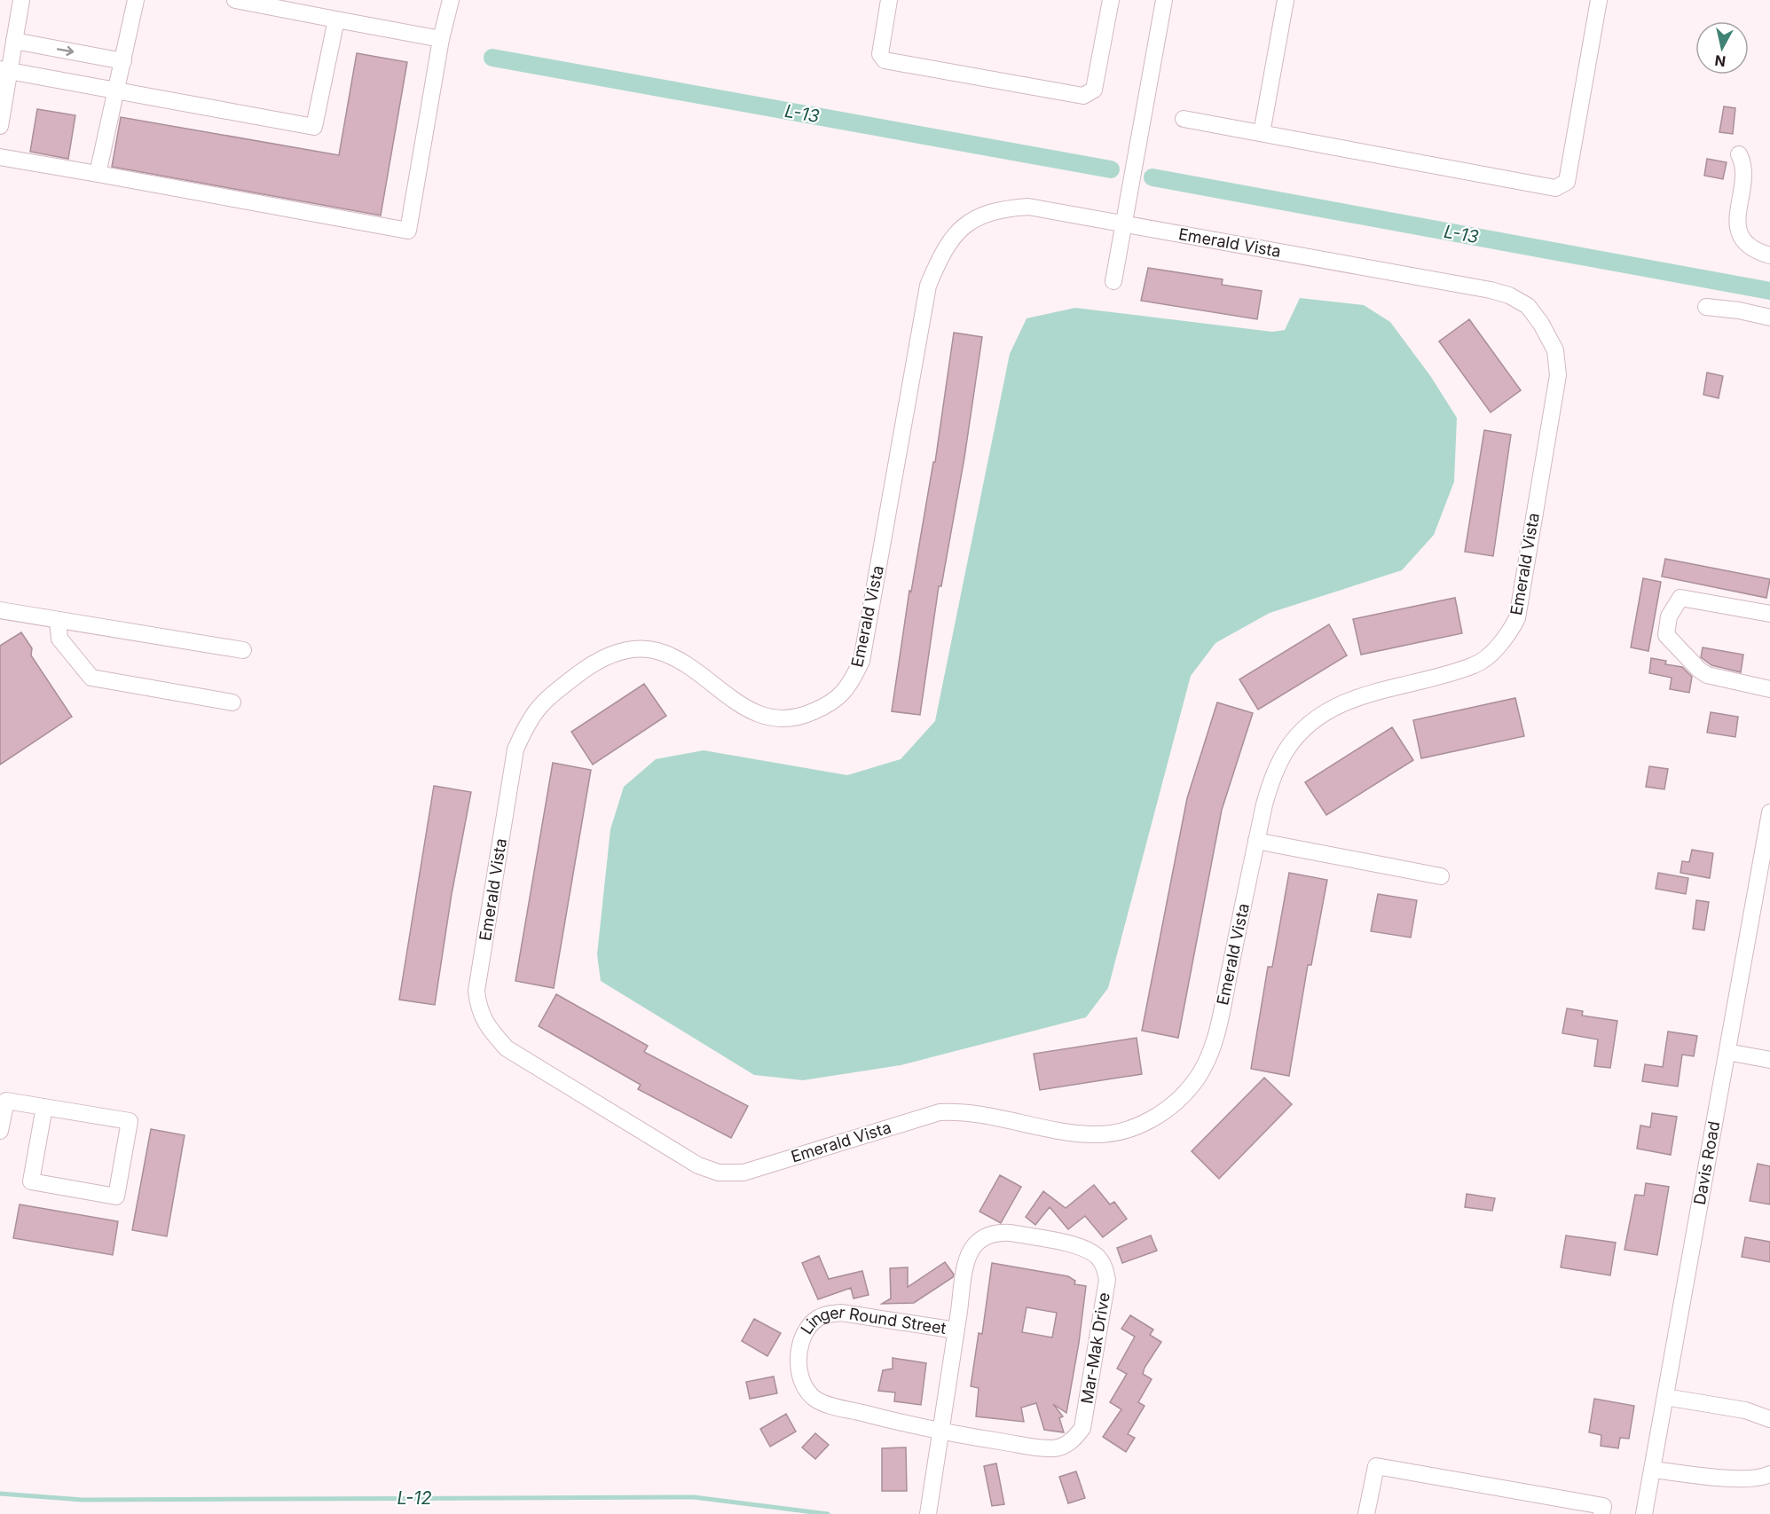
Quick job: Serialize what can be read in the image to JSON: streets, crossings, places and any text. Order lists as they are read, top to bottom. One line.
{"streets":{"street":["Emerald Vista","Davis Road","Linger Round Street","Mar-Mak Drive"]},"crossings":[["Linger Round Street","Mar-Mak Drive"]],"water":["L-13","L-12"],"north":"bottom"}
